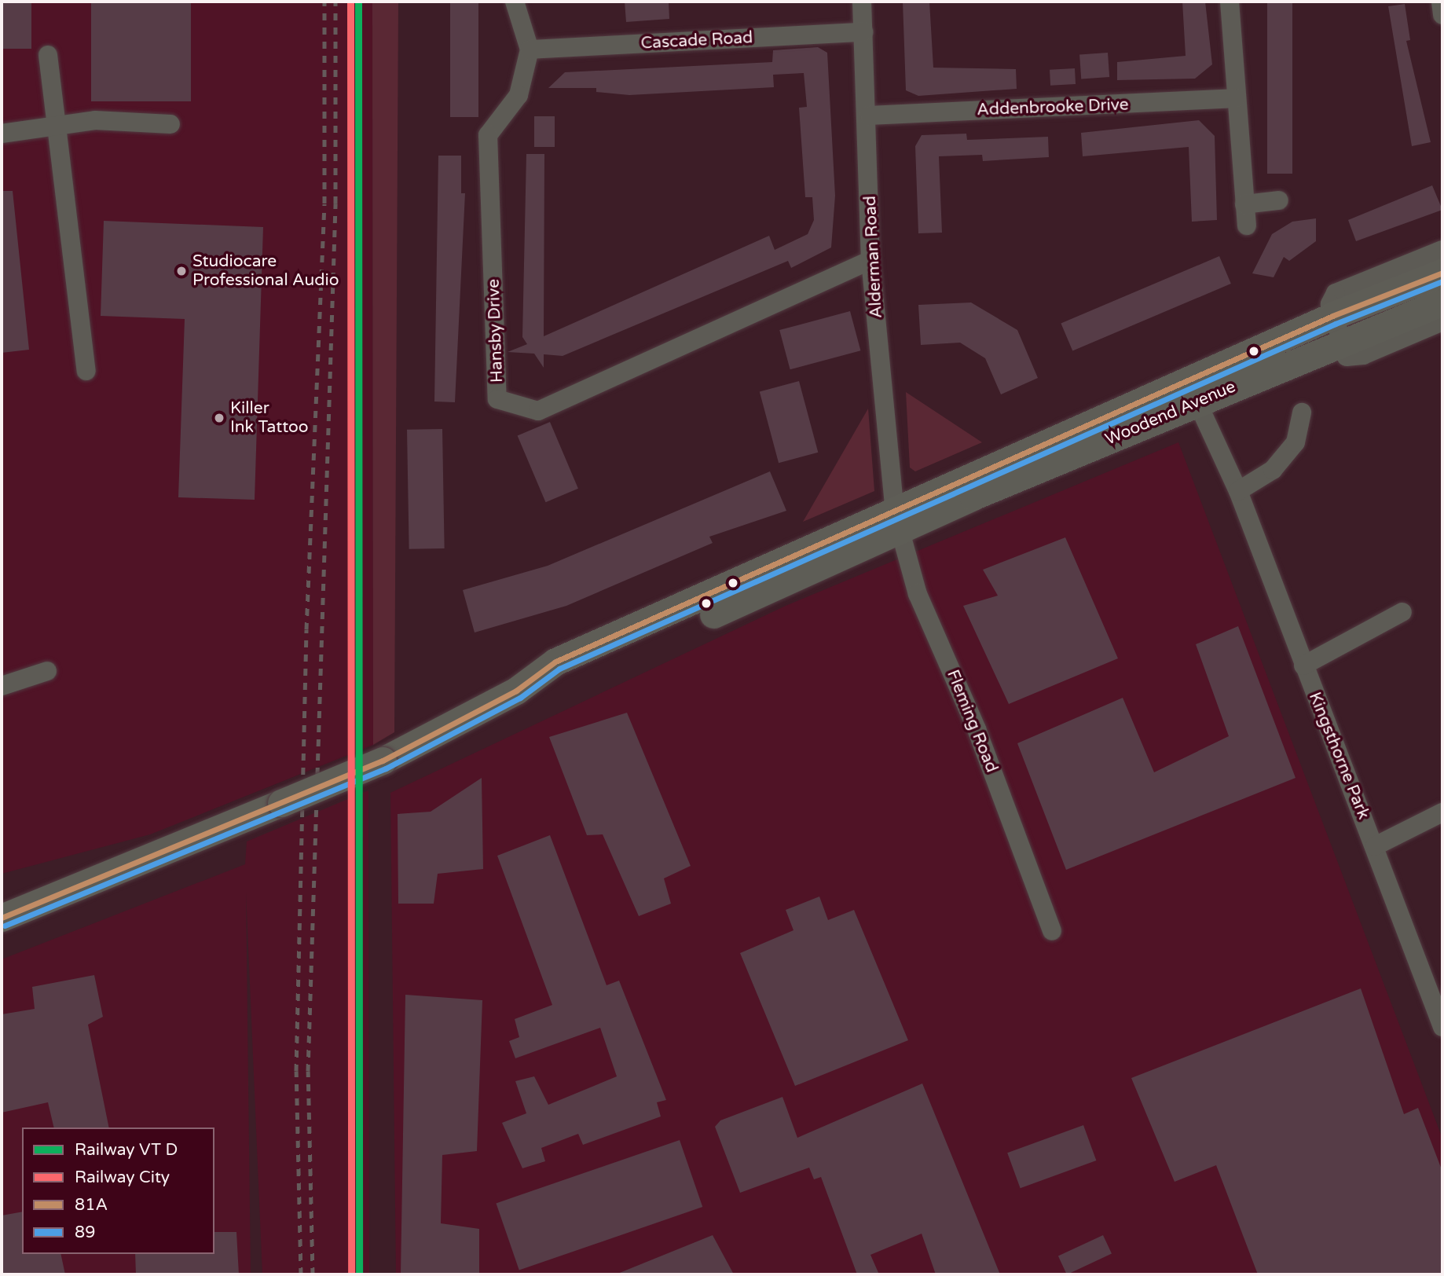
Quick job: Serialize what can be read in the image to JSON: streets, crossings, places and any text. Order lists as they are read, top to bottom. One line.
{"streets":{"street":["Cascade Road","Addenbrooke Drive","Alderman Road","Hansby Drive","Woodend Avenue","Fleming Road","Kingsthorne Park"]},"crossings":[["Cascade Road","Alderman Road"],["Cascade Road","Hansby Drive"],["Addenbrooke Drive","Alderman Road"],["Alderman Road","Hansby Drive"],["Alderman Road","Woodend Avenue"],["Alderman Road","Fleming Road"],["Woodend Avenue","Fleming Road"],["Woodend Avenue","Kingsthorne Park"]],"places":["Studiocare Professional Audio","Killer Ink Tattoo"],"lines":["rail line City","transit line 81A","transit line 89"],"legend":["Railway VT D","Railway City","81A","89"]}
